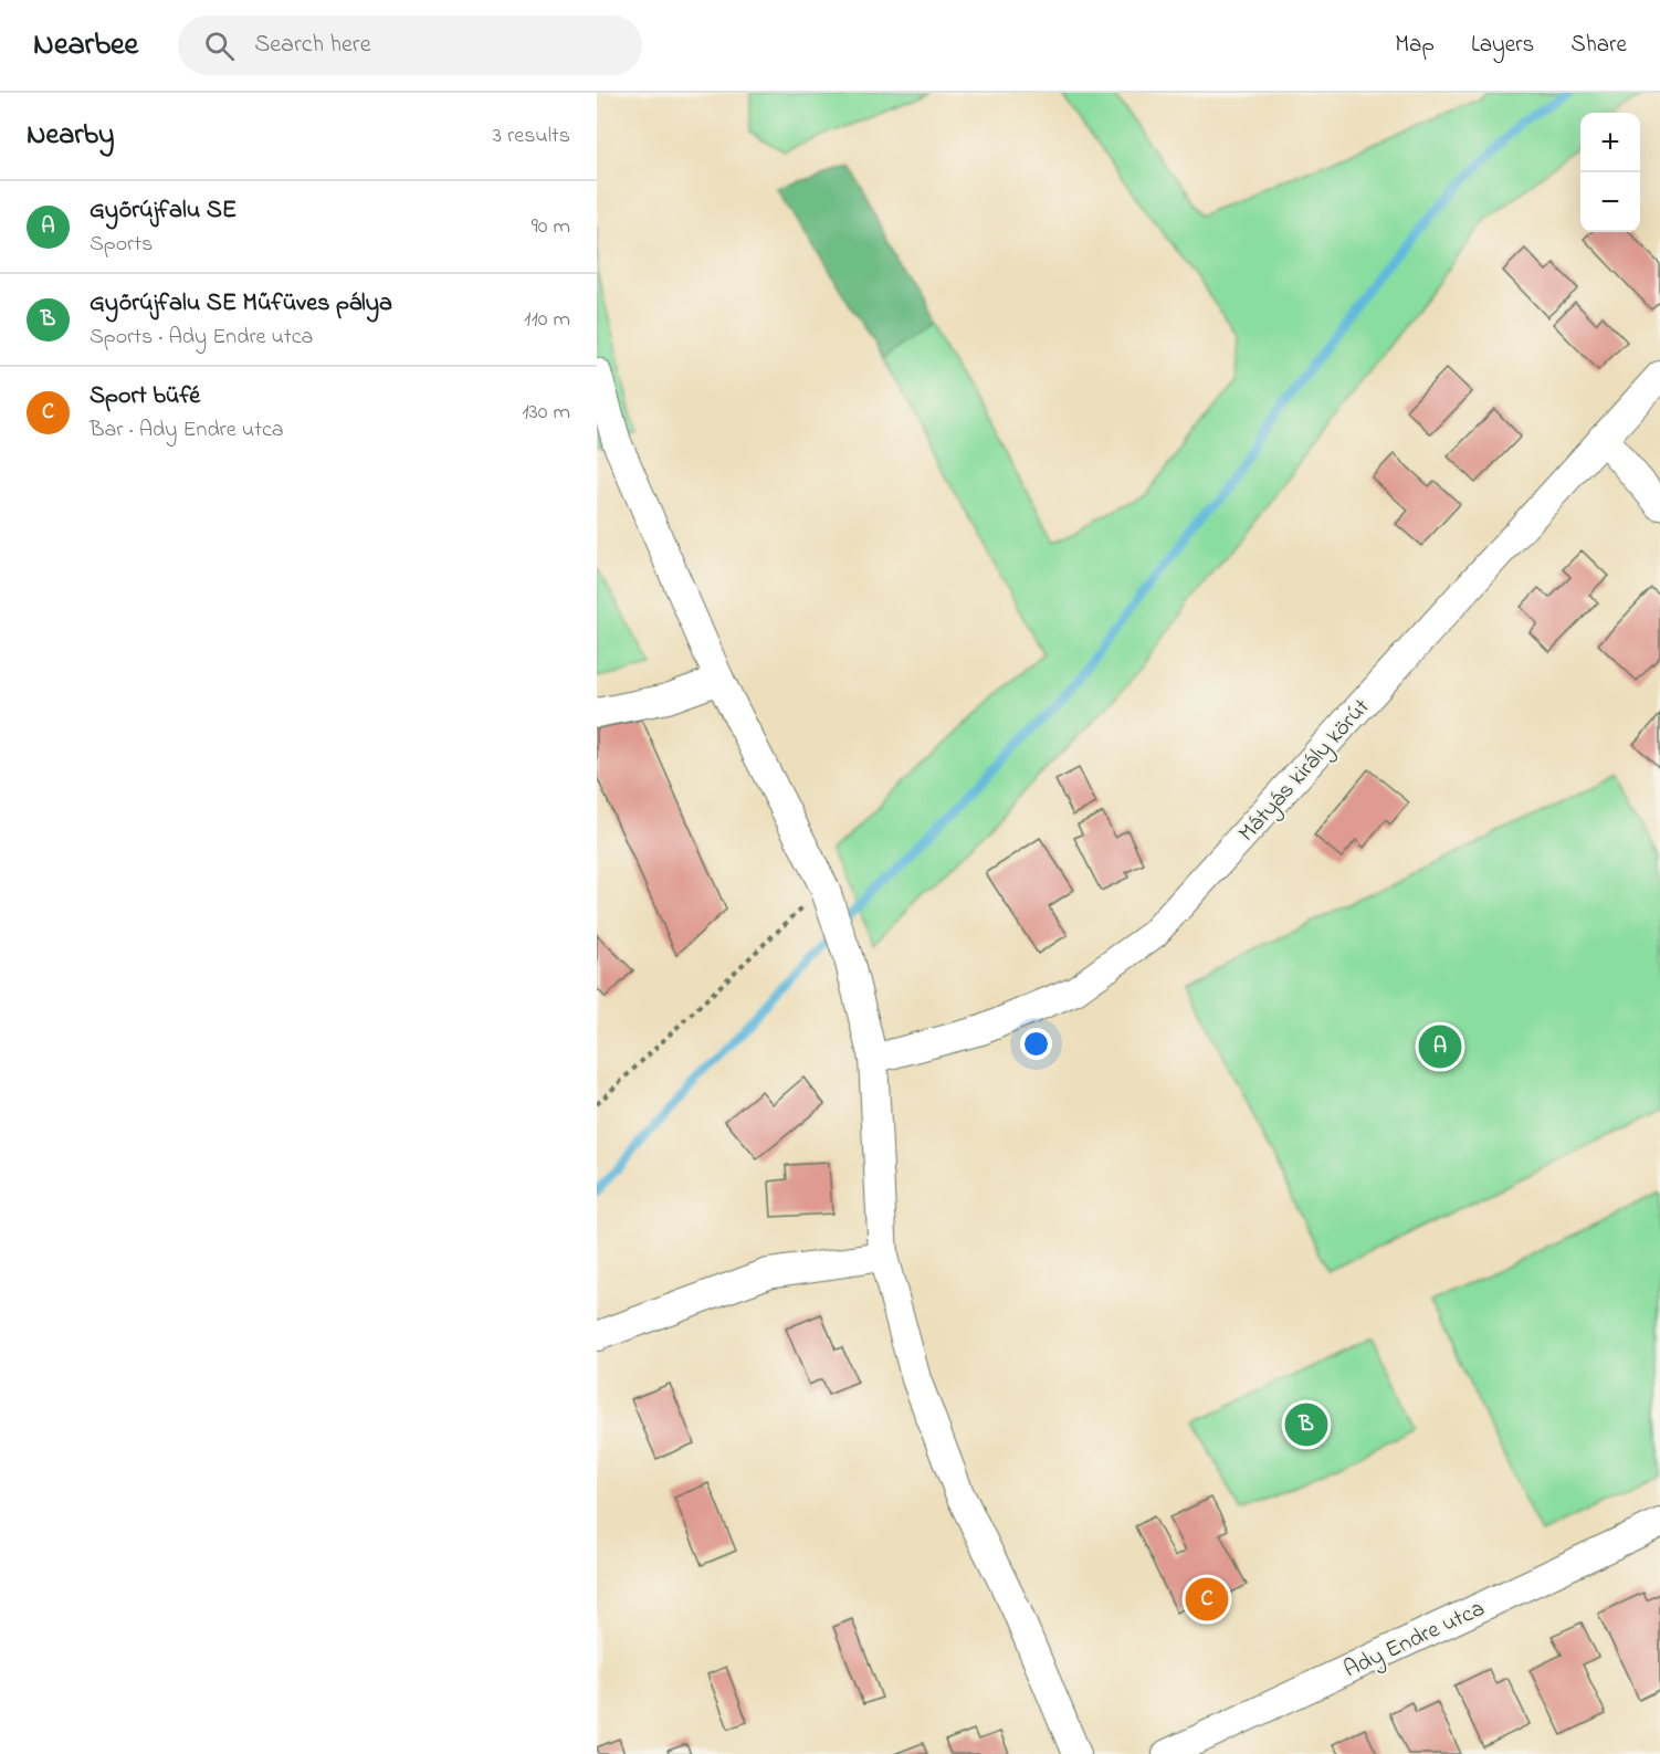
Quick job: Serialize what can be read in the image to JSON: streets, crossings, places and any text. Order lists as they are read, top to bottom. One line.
{"streets":{"street":["Mátyás király körút","Ady Endre utca"]},"page":{"header":"Nearbee","search":"Search here","nav":["Map","Layers","Share"],"heading":["Nearby","3 results"],"map_buttons":["+","−"],"list":[{"mark":"A","name":"Győrújfalu SE","note":"Sports","value":"90 m"},{"mark":"B","name":"Győrújfalu SE Műfüves pálya","note":"Sports · Ady Endre utca","value":"110 m"},{"mark":"C","name":"Sport büfé","note":"Bar · Ady Endre utca","value":"130 m"}],"pins":["A","B","C"]}}
